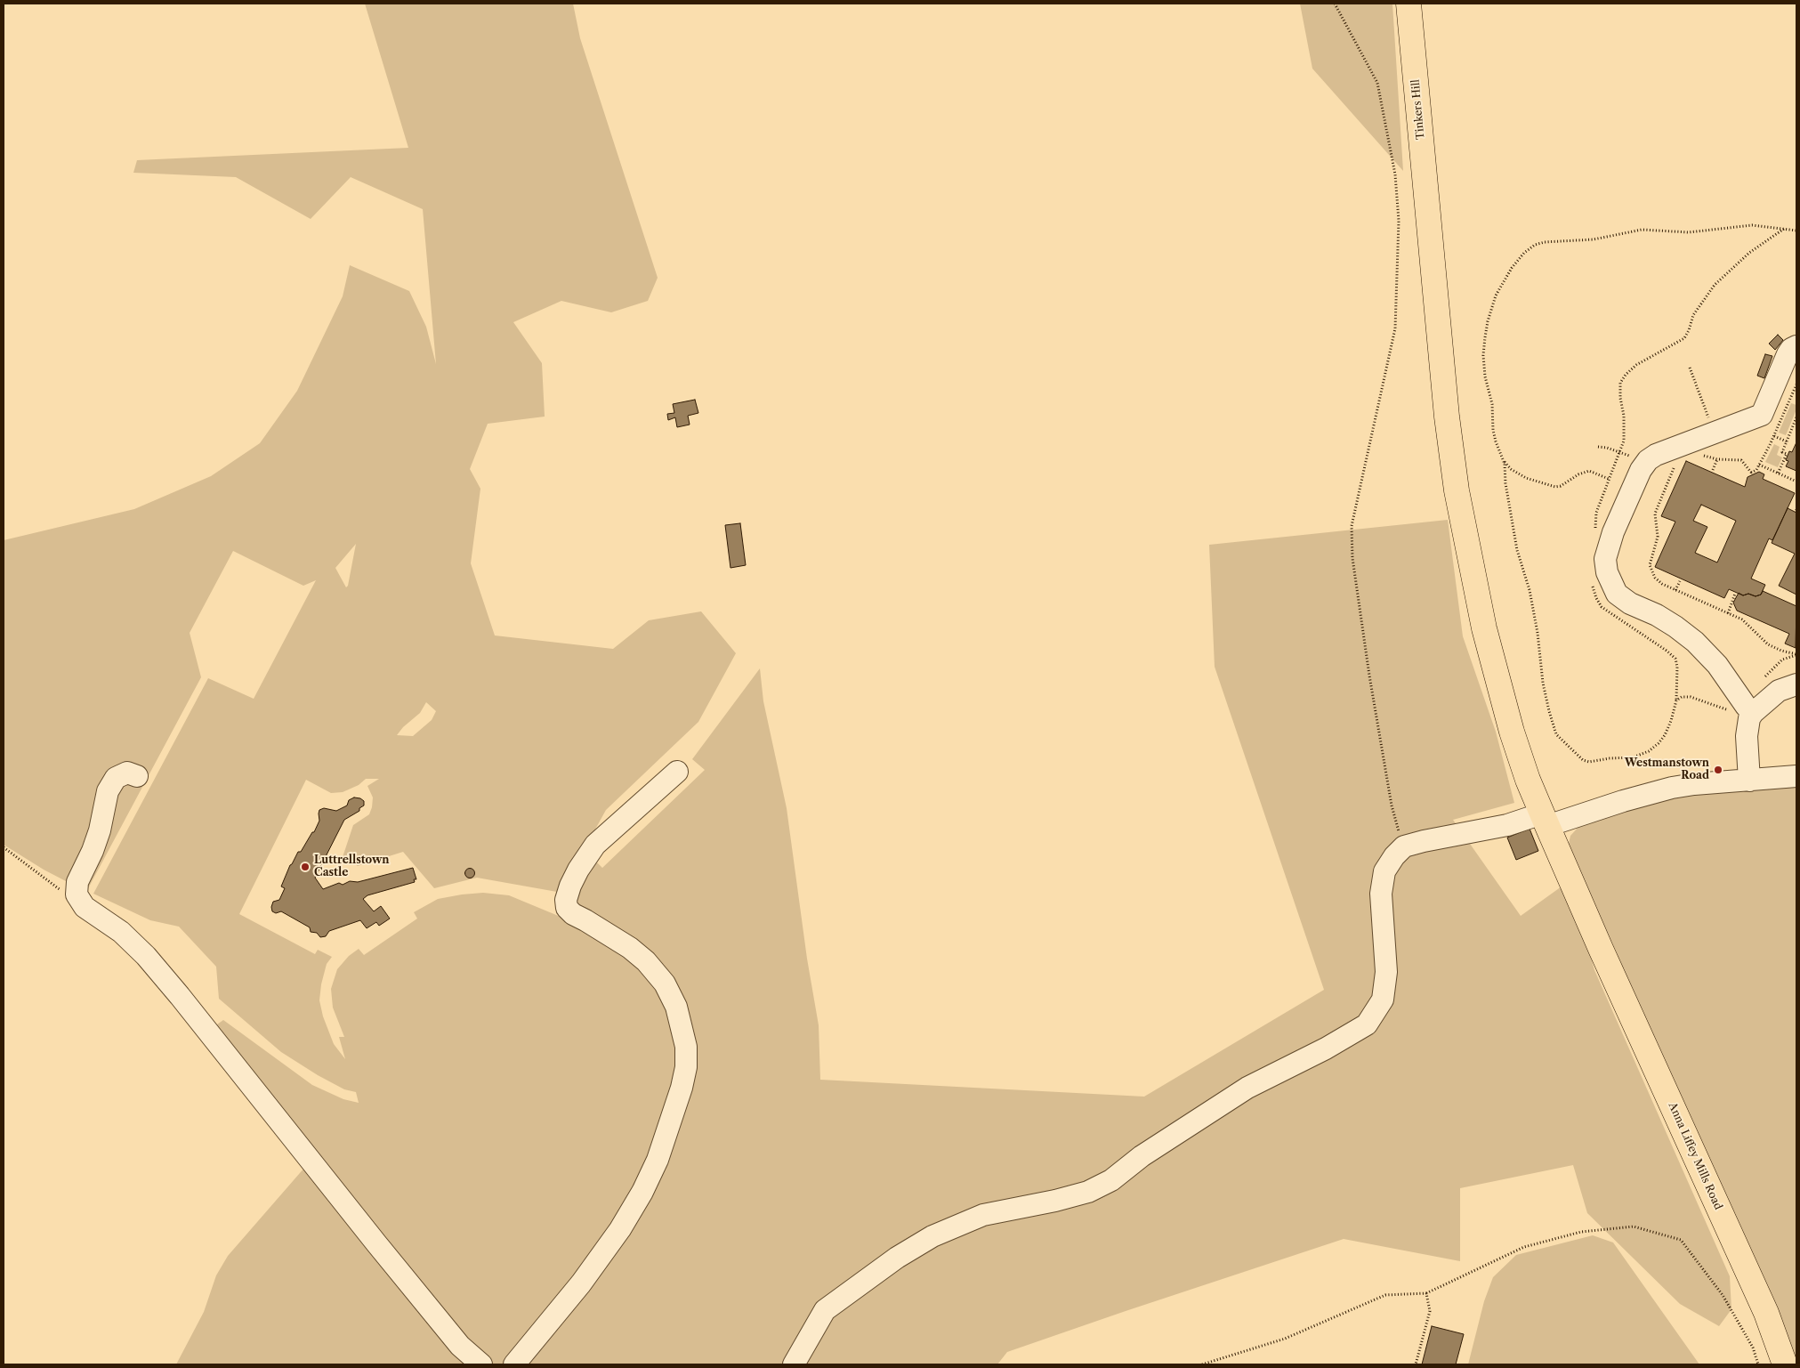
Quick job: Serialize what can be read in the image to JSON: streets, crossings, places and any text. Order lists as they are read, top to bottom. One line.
{"streets":{"main road":["Tinkers Hill","Anna Liffey Mills Road"]},"crossings":[["Tinkers Hill","Anna Liffey Mills Road"]],"places":["Westmanstown Road","Luttrellstown Castle"]}
